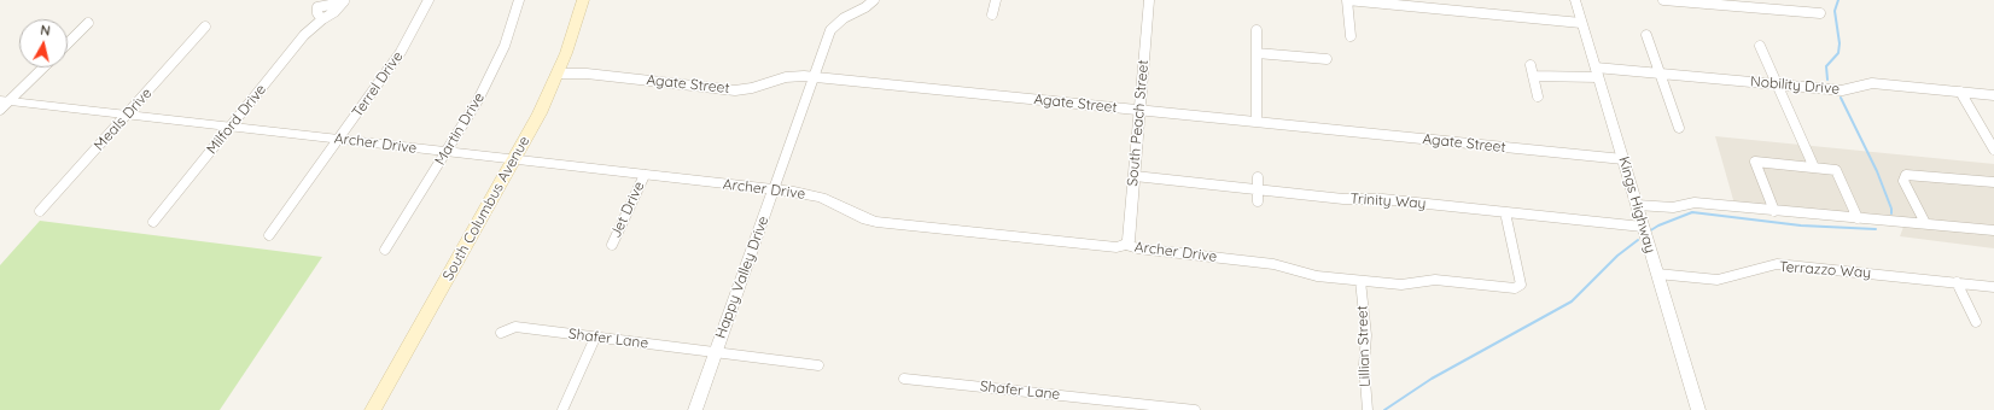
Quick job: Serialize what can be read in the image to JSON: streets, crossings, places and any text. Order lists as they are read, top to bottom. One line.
{"streets":{"main road":["South Columbus Avenue"],"street":["Terrel Drive","Agate Street","Nobility Drive","Meals Drive","Milford Drive","South Peach Street","Martin Drive","Archer Drive","Trinity Way","Kings Highway","Jet Drive","Terrazzo Way","Happy Valley Drive","Shafer Lane","Lillian Street"]},"crossings":[["Terrel Drive","Archer Drive"],["Agate Street","South Peach Street"],["Agate Street","Kings Highway"],["Agate Street","South Columbus Avenue"],["Agate Street","Happy Valley Drive"],["Nobility Drive","Kings Highway"],["Meals Drive","Archer Drive"],["Milford Drive","Archer Drive"],["South Peach Street","Archer Drive"],["South Peach Street","Trinity Way"],["Martin Drive","Archer Drive"],["Archer Drive","Trinity Way"],["Archer Drive","South Columbus Avenue"],["Archer Drive","Jet Drive"],["Archer Drive","Happy Valley Drive"],["Archer Drive","Lillian Street"],["Trinity Way","Kings Highway"],["Kings Highway","Terrazzo Way"],["Happy Valley Drive","Shafer Lane"]],"north":"top"}
